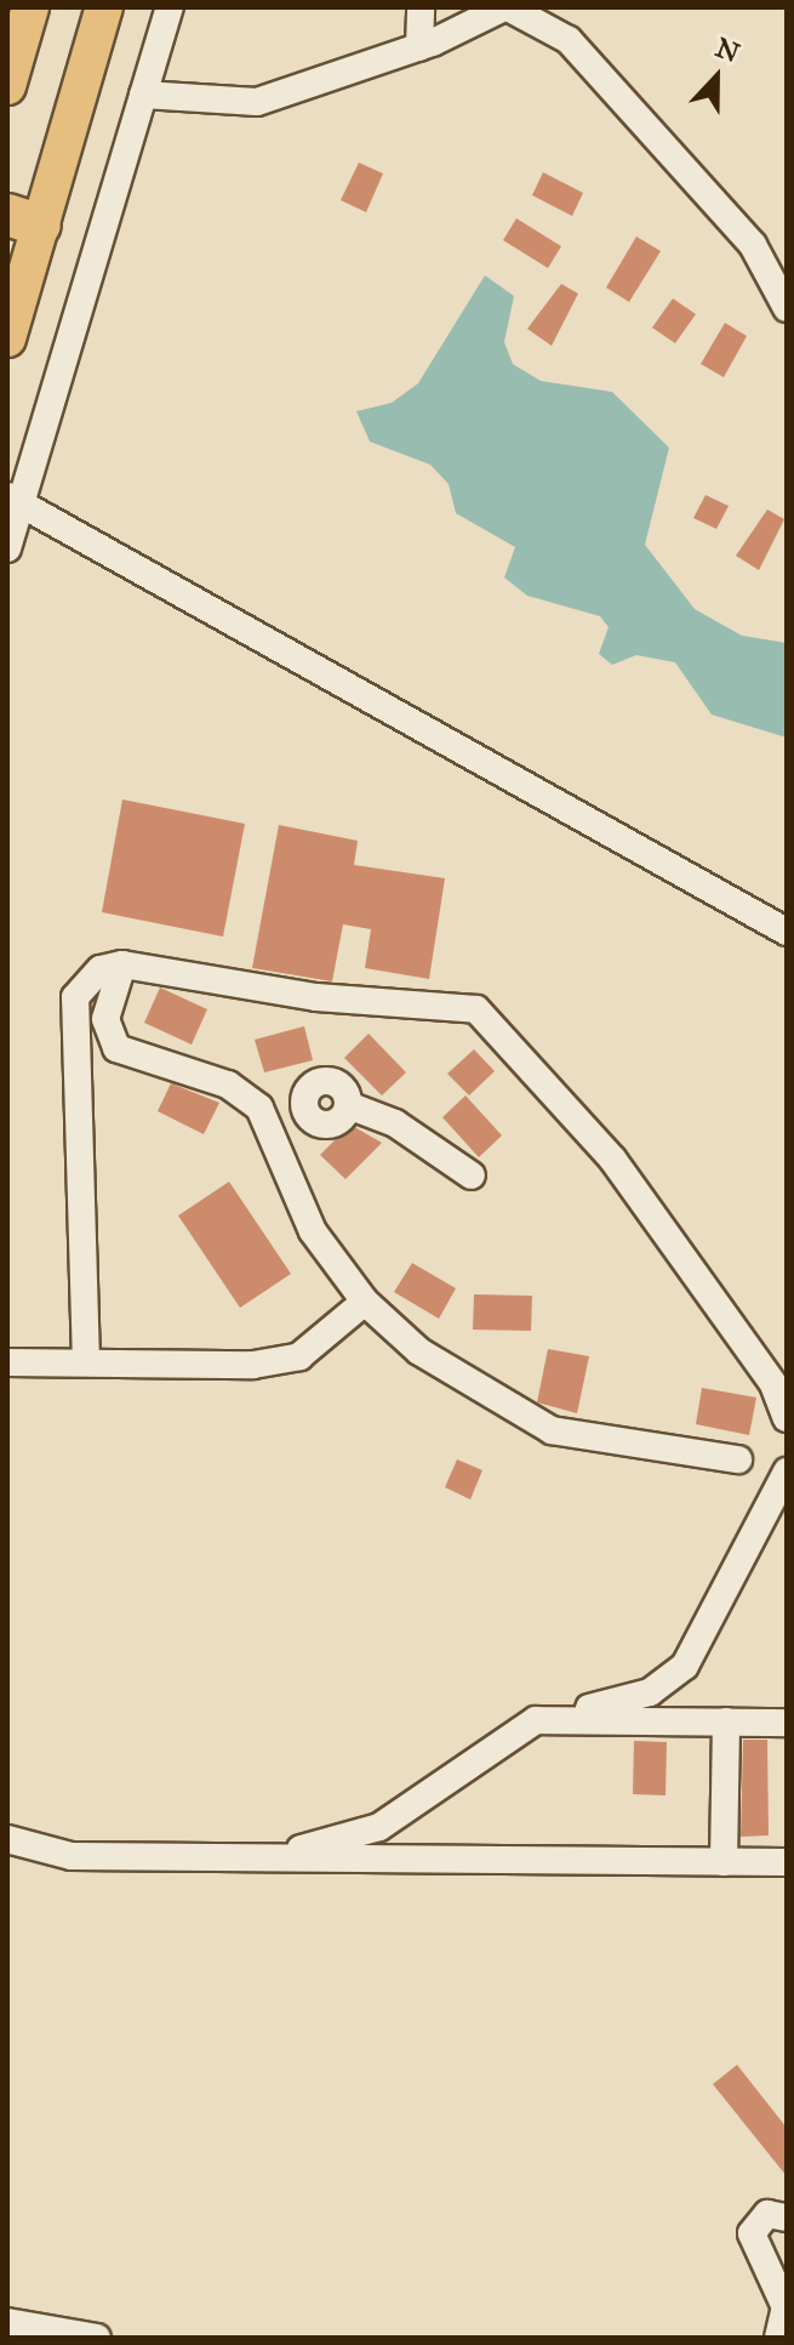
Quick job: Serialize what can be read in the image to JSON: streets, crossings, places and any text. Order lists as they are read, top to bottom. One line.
{"north":"top"}
